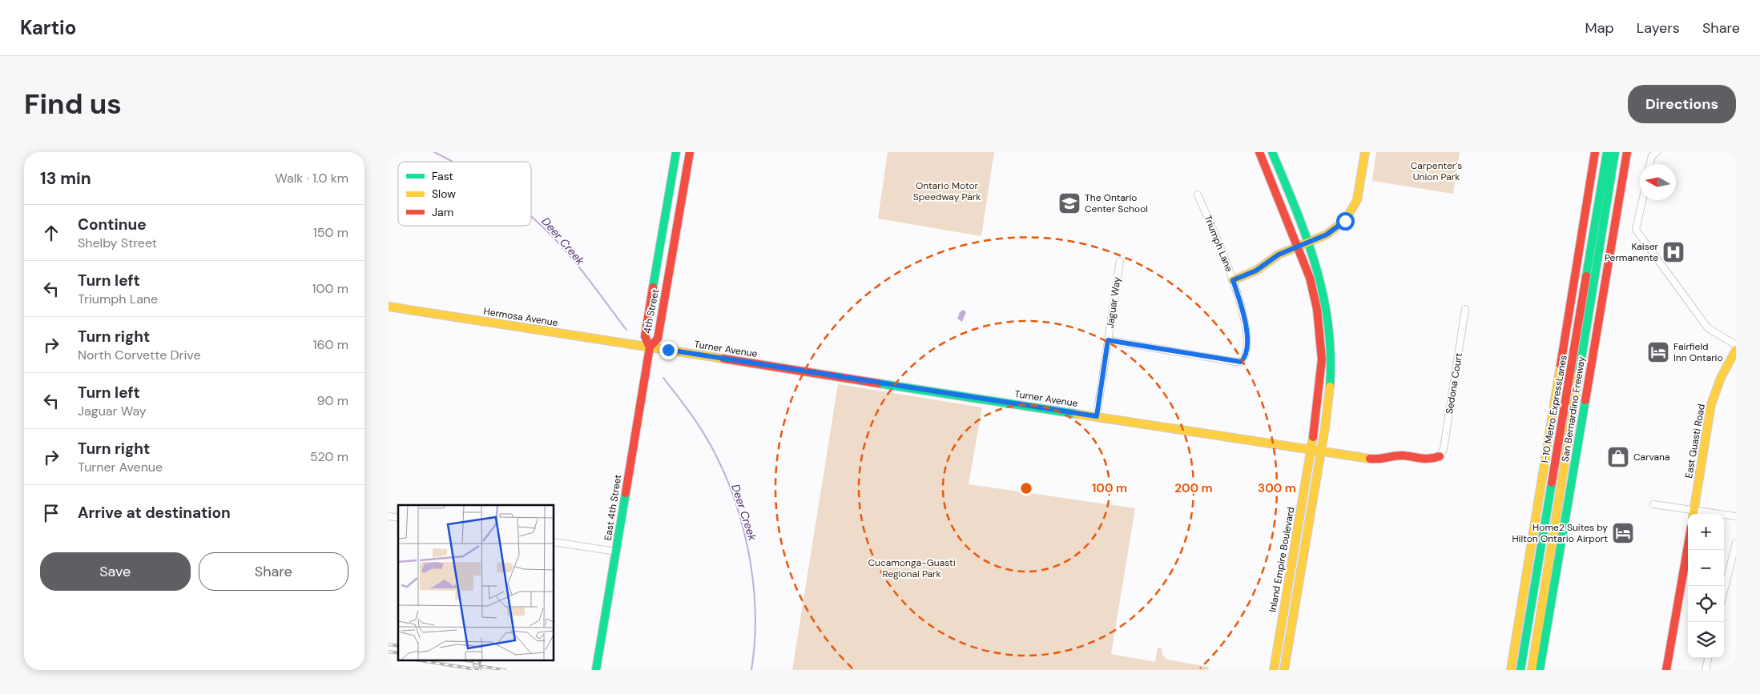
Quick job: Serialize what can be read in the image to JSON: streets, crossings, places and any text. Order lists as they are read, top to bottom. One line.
{"streets":{"main road":["4th Street","Hermosa Avenue","Turner Avenue","I-10 Metro ExpressLanes","San Bernardino Freeway","East Guasti Road","East 4th Street","Inland Empire Boulevard"],"street":["Triumph Lane","Jaguar Way","Sedona Court"]},"crossings":[["Triumph Lane","Jaguar Way"],["Jaguar Way","Turner Avenue"],["4th Street","Hermosa Avenue"],["4th Street","Turner Avenue"],["4th Street","East 4th Street"],["Hermosa Avenue","Turner Avenue"],["Hermosa Avenue","East 4th Street"],["Turner Avenue","Sedona Court"],["Turner Avenue","East 4th Street"],["Turner Avenue","Inland Empire Boulevard"]],"water":["Deer Creek"],"parks":["Carpenter's Union Park","Ontario Motor Speedway Park","Cucamonga-Guasti Regional Park"],"places":{"school or university":["The Ontario Center School"],"hospital":["Kaiser Permanente"],"hotel":["Fairfield Inn Ontario","Home2 Suites by Hilton Ontario Airport"],"shop":["Carvana"]},"legend":["Fast","Slow","Jam"],"north":"left","page":{"header":"Kartio","nav":["Map","Layers","Share"],"buttons":["Directions",["Save","Share"]],"title":"Find us","heading":["13 min","Walk · 1.0 km"],"list":[["Continue","Shelby Street","150 m"],["Turn left","Triumph Lane","100 m"],["Turn right","North Corvette Drive","160 m"],["Turn left","Jaguar Way","90 m"],["Turn right","Turner Avenue","520 m"],"Arrive at destination"],"map_buttons":["+","−"]},"rings":["100 m","200 m","300 m"]}
